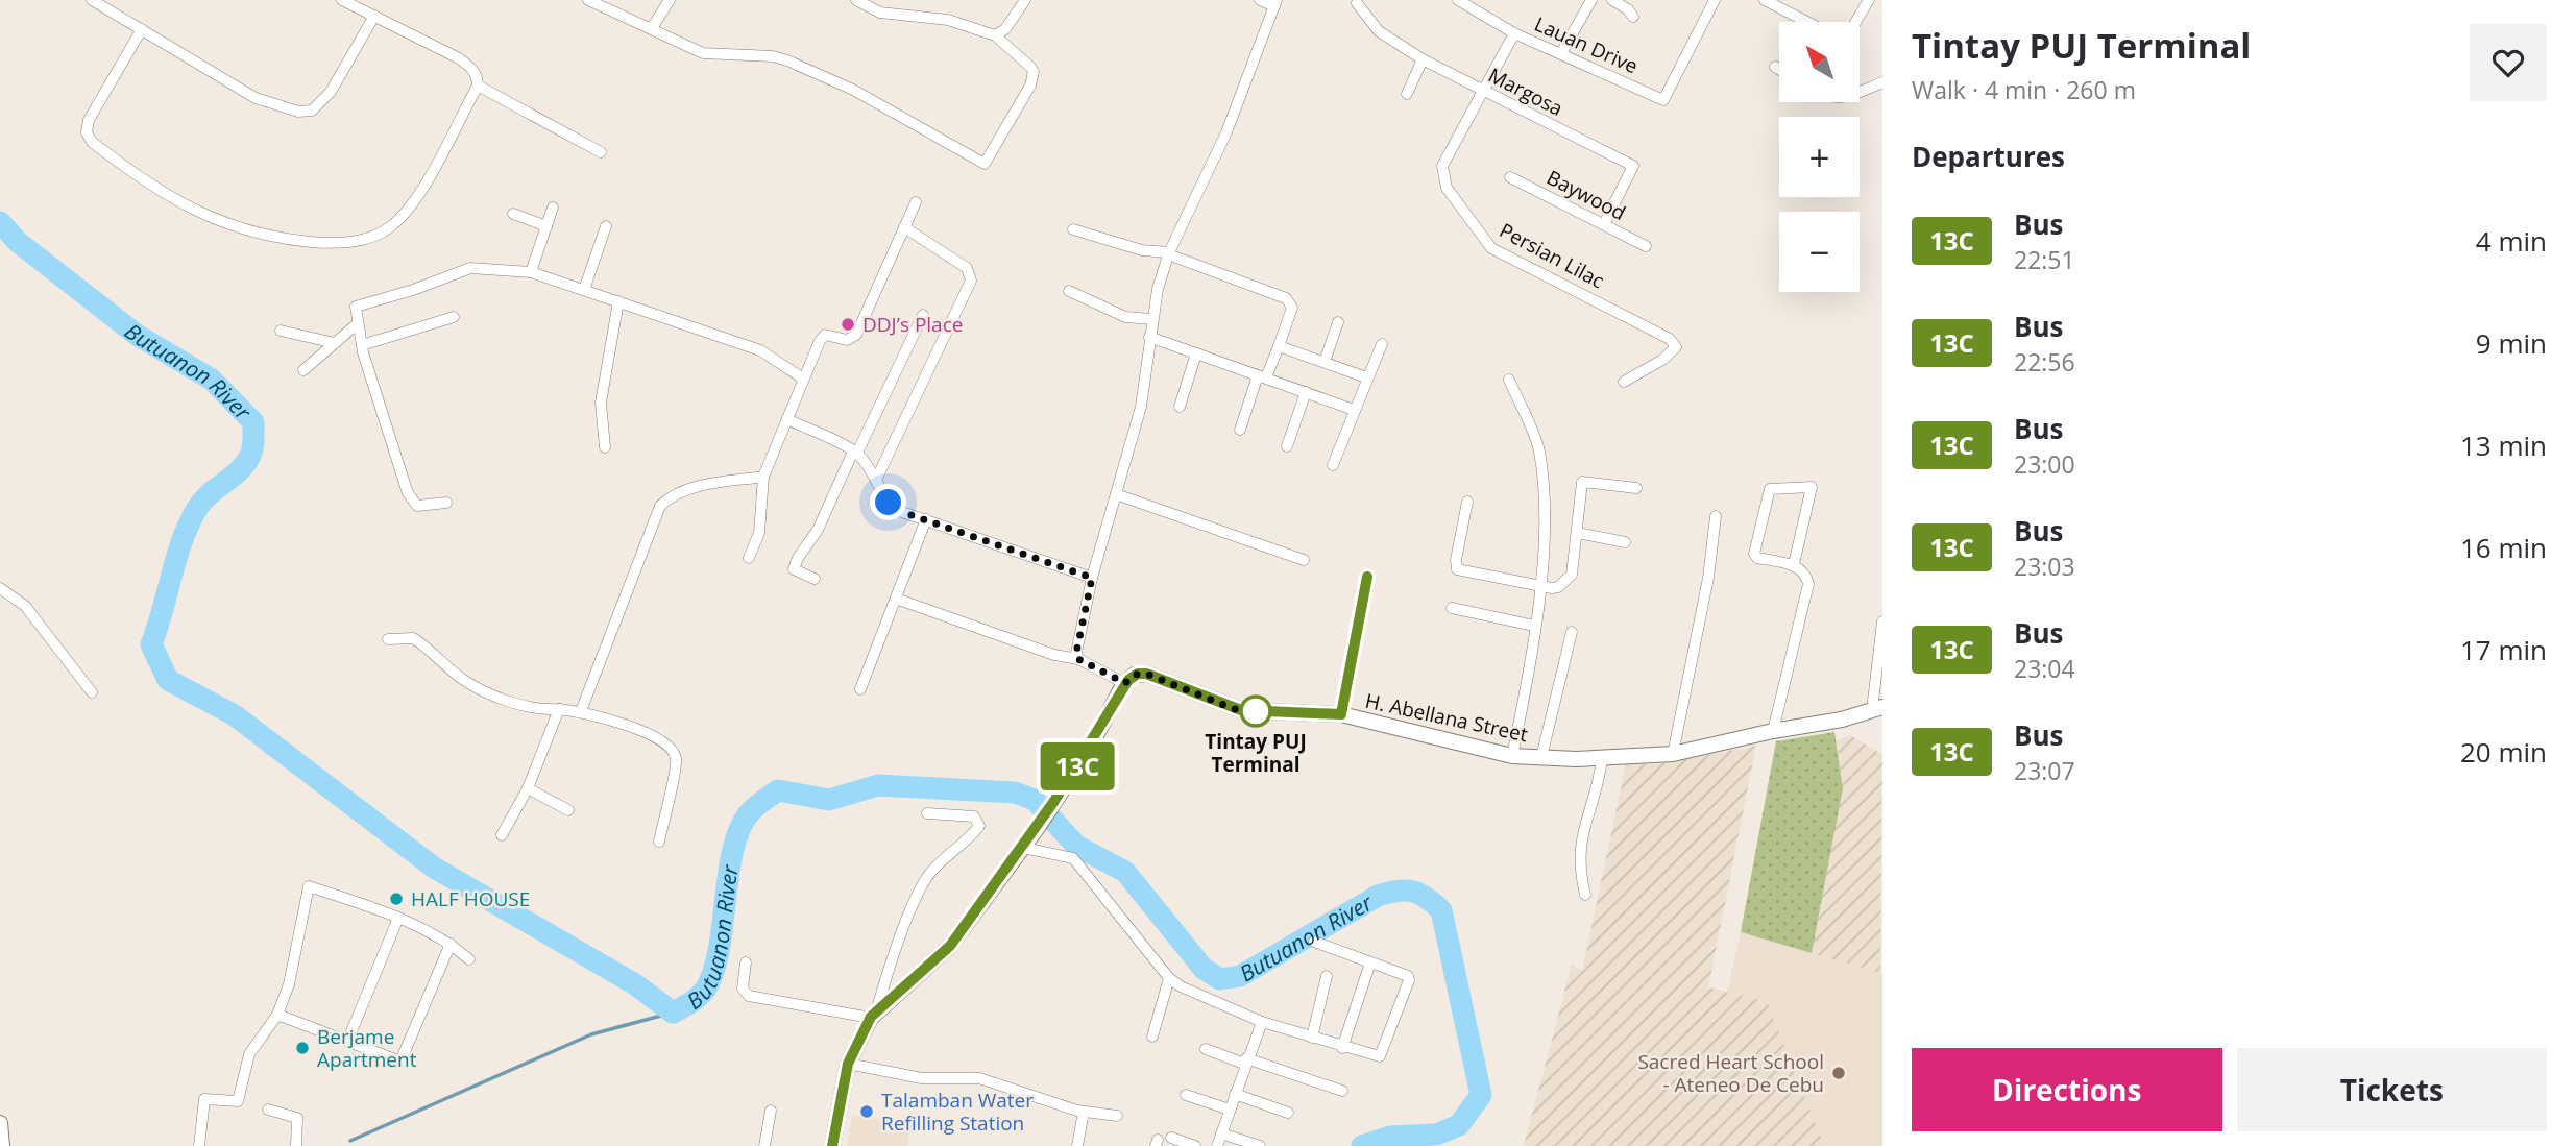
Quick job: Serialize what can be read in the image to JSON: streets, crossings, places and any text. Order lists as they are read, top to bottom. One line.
{"streets":{"main road":["H. Abellana Street"],"street":["Lauan Drive","Margosa","Baywood","Persian Lilac"]},"crossings":[["Lauan Drive","Persian Lilac"],["Margosa","Baywood"],["Margosa","Persian Lilac"]],"water":["Butuanon River"],"places":["DDJ’s Place","Tintay PUJ Terminal","HALF HOUSE","Berjame Apartment","Sacred Heart School - Ateneo De Cebu","Talamban Water Refilling Station"],"lines":["bus line 13C"],"north":"top left","page":{"on_map":"13C","heading":[["Tintay PUJ Terminal","Walk · 4 min · 260 m"],"Departures"],"map_buttons":["+","−"],"list":[{"mark":"13C","name":"Bus","note":"22:51","value":"4 min"},{"mark":"13C","name":"Bus","note":"22:56","value":"9 min"},{"mark":"13C","name":"Bus","note":"23:00","value":"13 min"},{"mark":"13C","name":"Bus","note":"23:03","value":"16 min"},{"mark":"13C","name":"Bus","note":"23:04","value":"17 min"},{"mark":"13C","name":"Bus","note":"23:07","value":"20 min"}],"buttons":["Directions","Tickets"]}}
